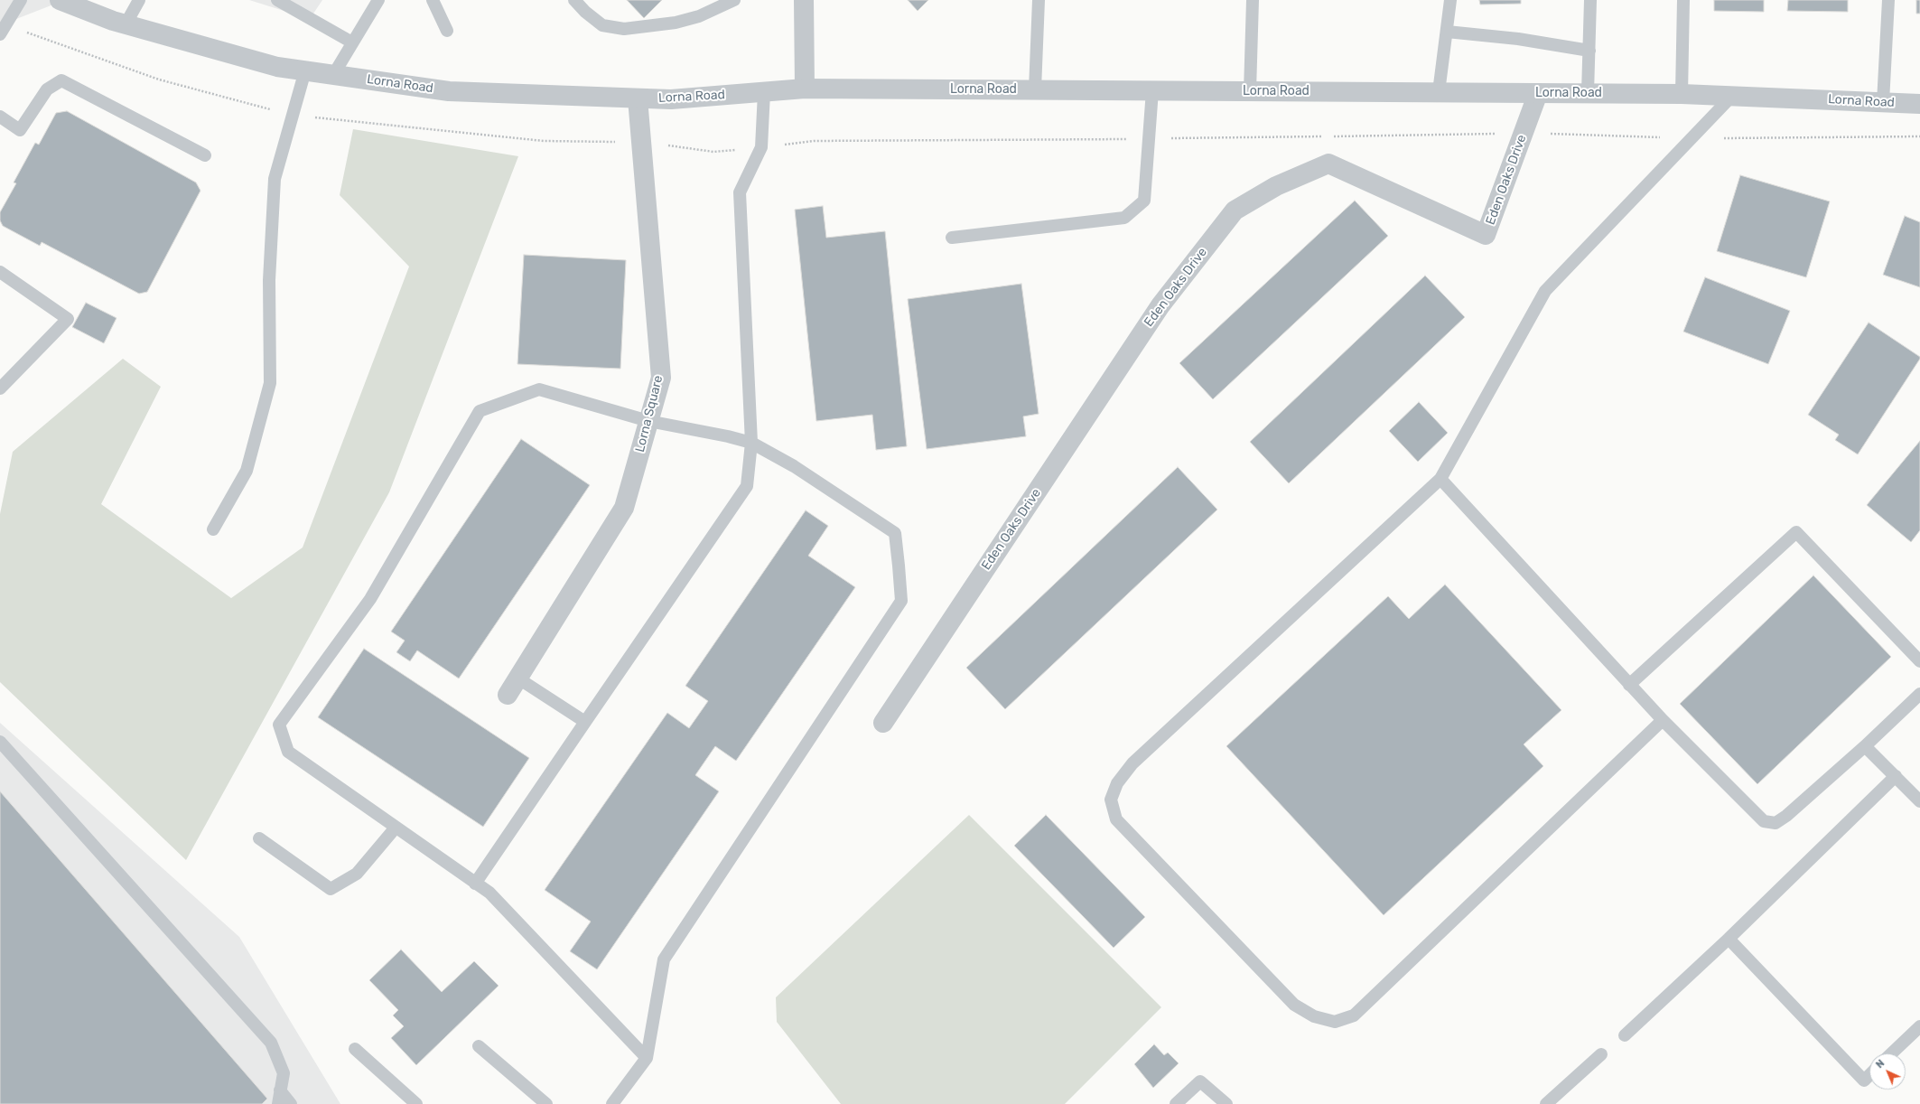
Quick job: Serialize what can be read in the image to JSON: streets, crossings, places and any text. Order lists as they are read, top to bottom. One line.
{"streets":{"street":["Lorna Road","Eden Oaks Drive","Lorna Square"]},"crossings":[["Lorna Road","Eden Oaks Drive"],["Lorna Road","Lorna Square"]],"north":"top left"}
